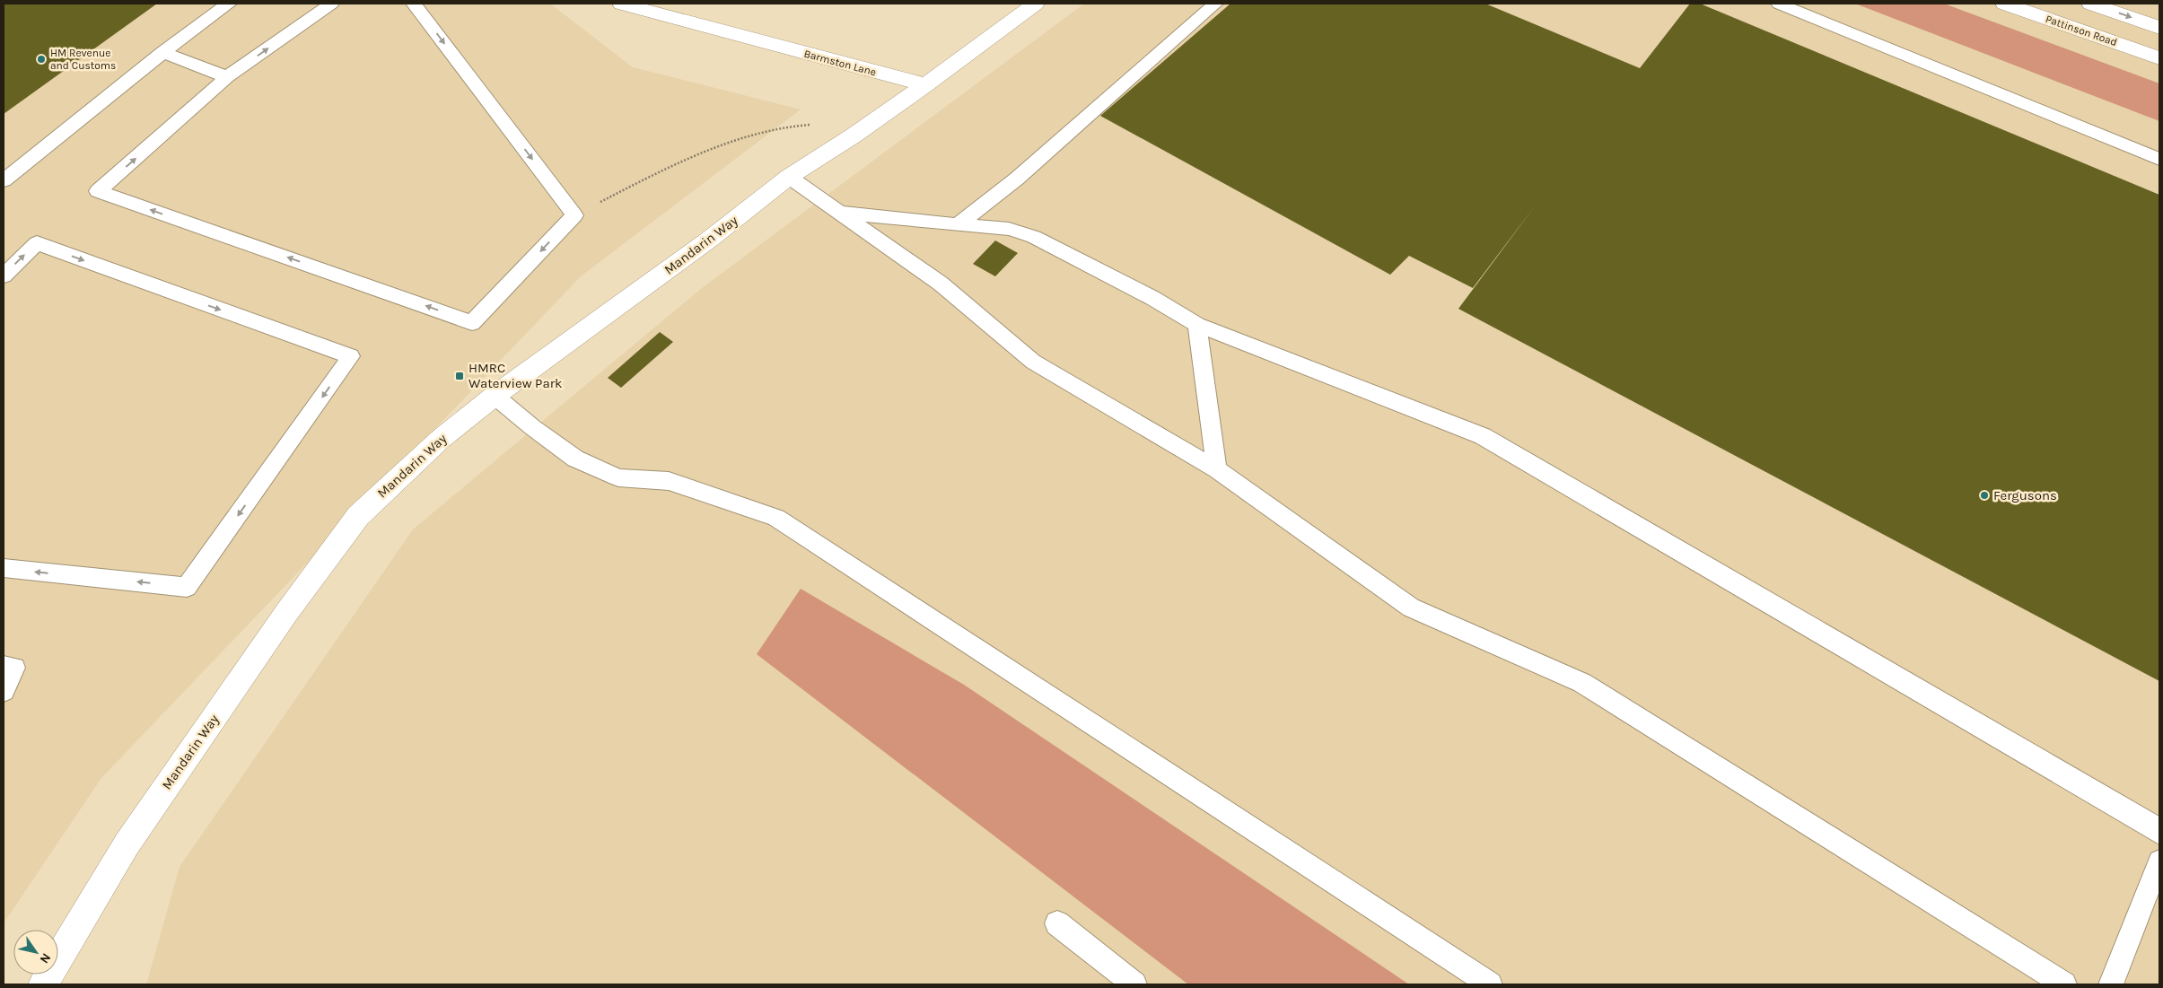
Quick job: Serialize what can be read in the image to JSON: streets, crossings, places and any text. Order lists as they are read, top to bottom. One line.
{"streets":{"street":["Pattinson Road","Barmston Lane","Mandarin Way"]},"crossings":[["Barmston Lane","Mandarin Way"]],"places":{"other":["HM Revenue and Customs","Fergusons"],"transit":["HMRC Waterview Park"]},"north":"bottom right"}
